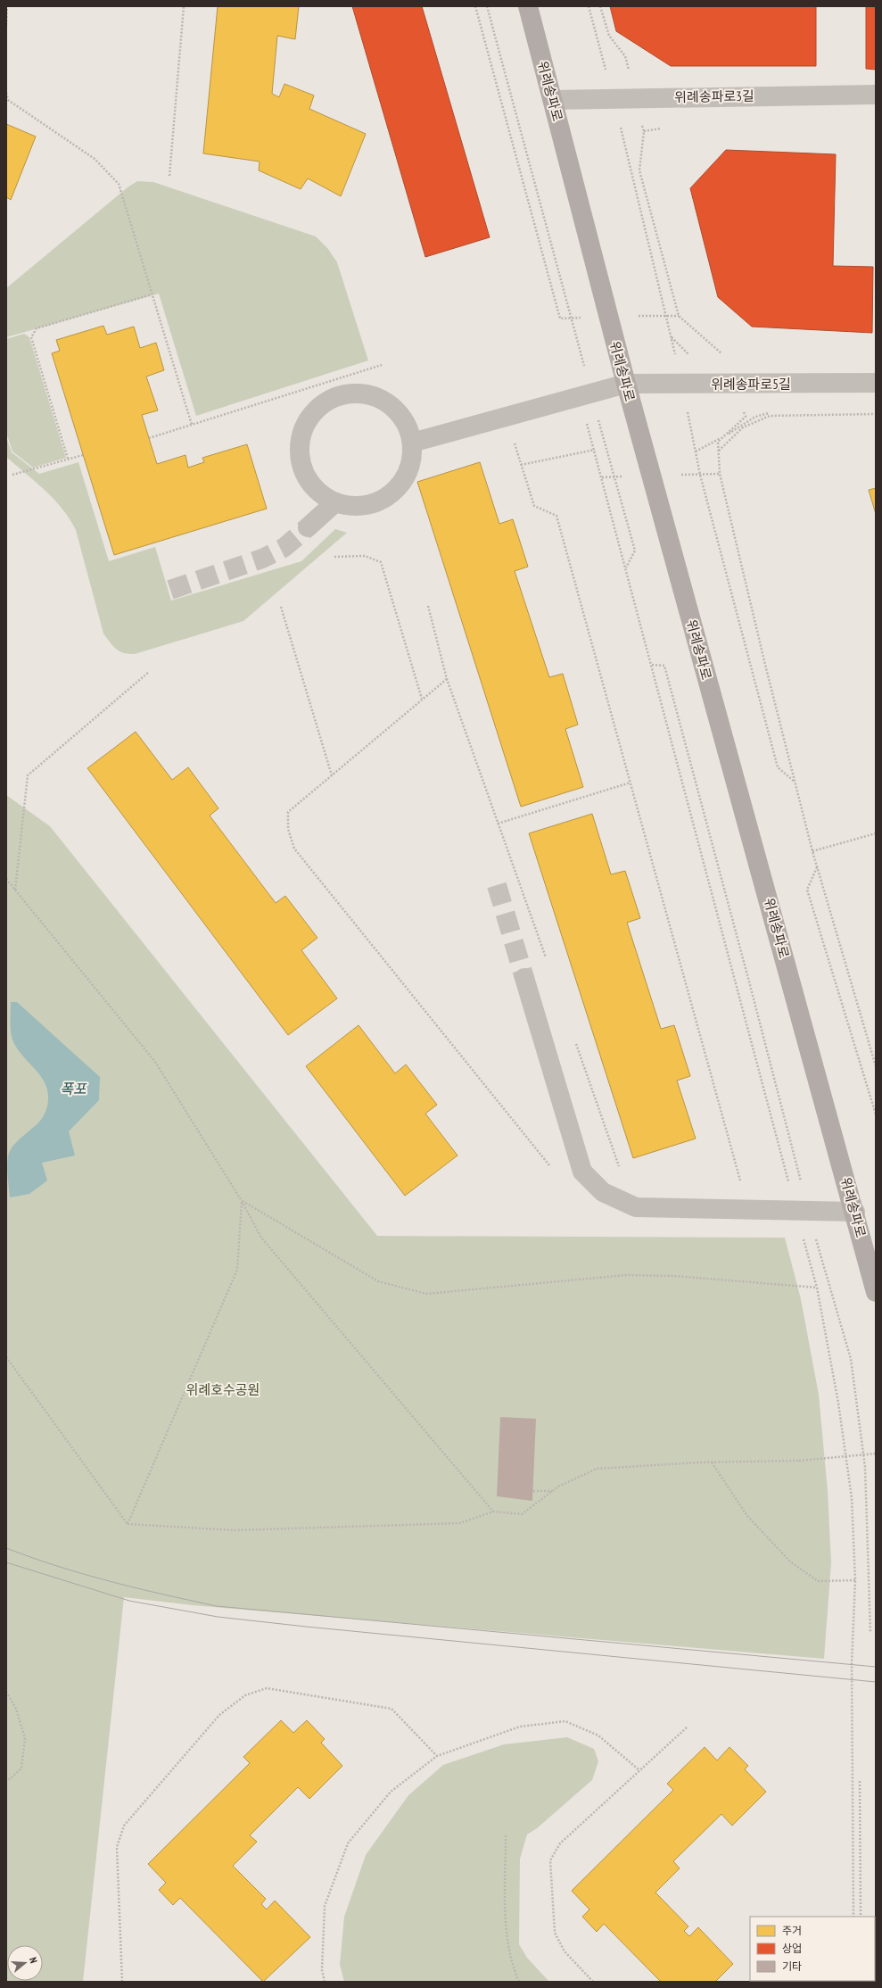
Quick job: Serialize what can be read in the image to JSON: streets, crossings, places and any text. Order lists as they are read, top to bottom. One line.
{"streets":{"main road":["위례송파로"],"street":["위례송파로3길","위례송파로5길"]},"crossings":[["위례송파로","위례송파로3길"],["위례송파로","위례송파로5길"]],"water":["폭포"],"parks":["위례호수공원"],"legend":["주거","상업","기타"],"north":"right"}
